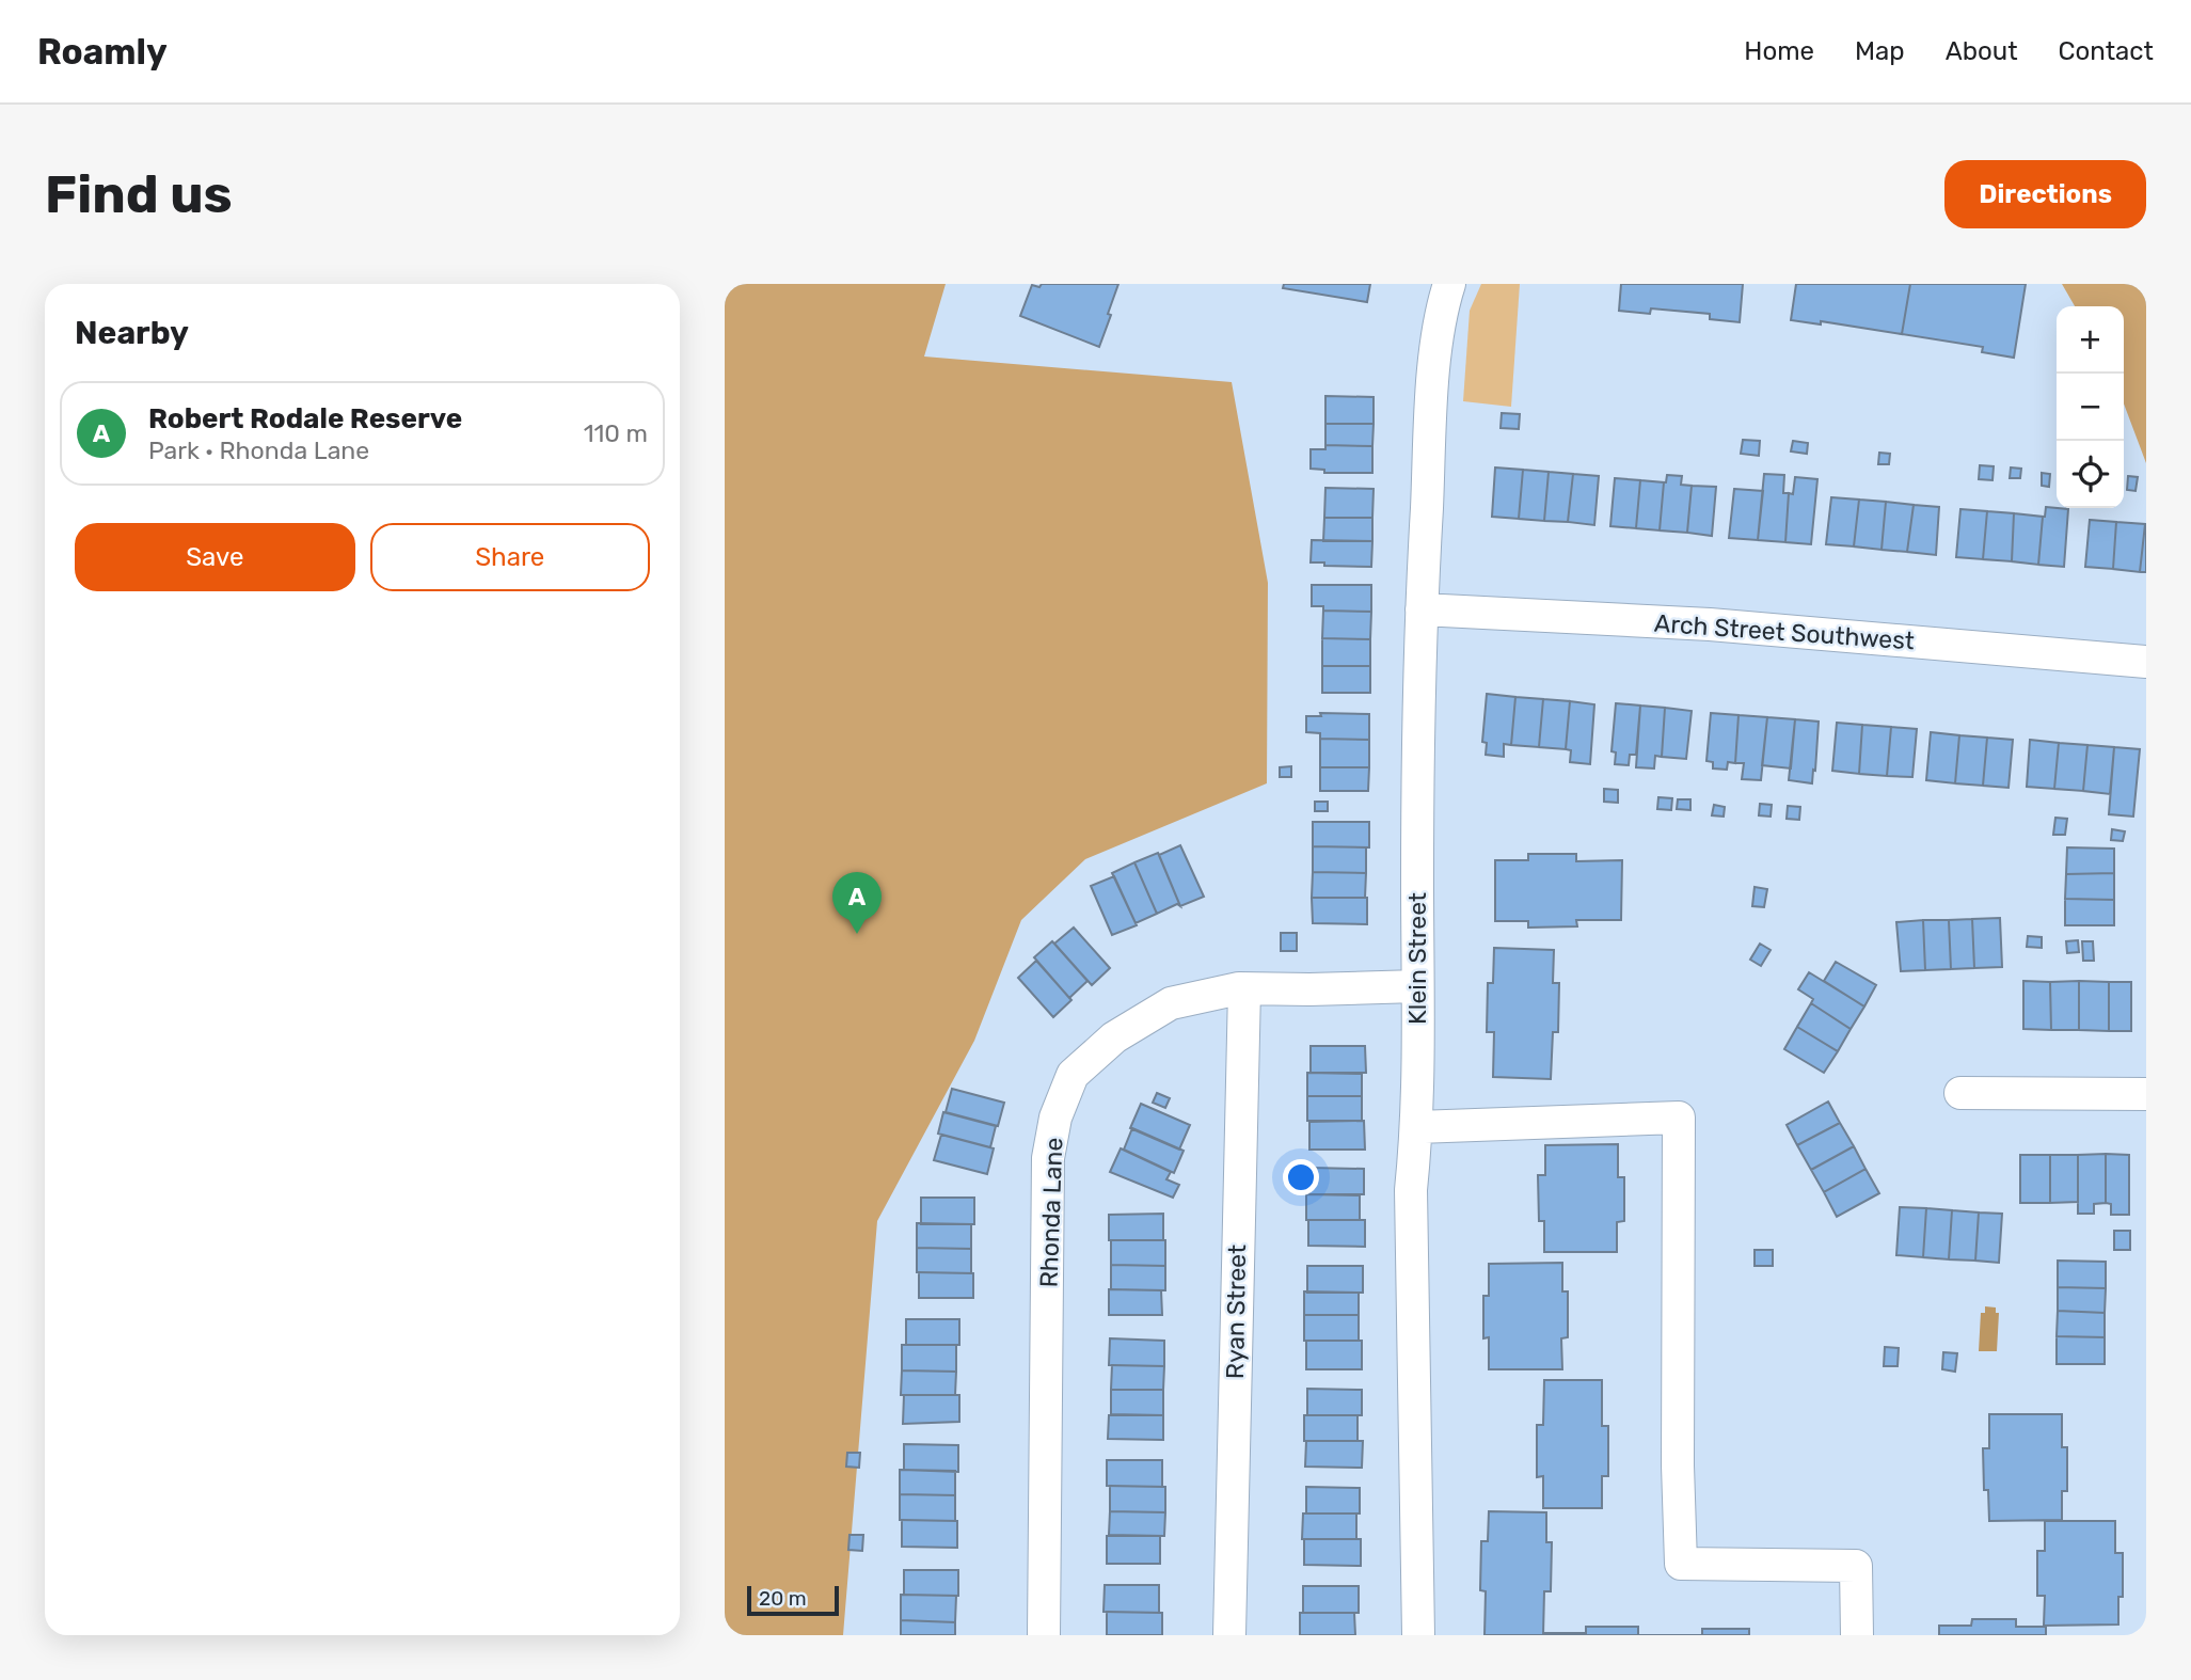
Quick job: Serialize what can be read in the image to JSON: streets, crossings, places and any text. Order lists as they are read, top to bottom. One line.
{"streets":{"street":["Arch Street Southwest","Klein Street","Rhonda Lane","Ryan Street"]},"crossings":[["Arch Street Southwest","Klein Street"],["Klein Street","Rhonda Lane"],["Rhonda Lane","Ryan Street"]],"scale_bar":"20 m","page":{"header":"Roamly","nav":["Home","Map","About","Contact"],"buttons":["Directions",["Save","Share"]],"title":"Find us","heading":"Nearby","map_buttons":["+","−"],"list":[{"mark":"A","name":"Robert Rodale Reserve","note":"Park · Rhonda Lane","value":"110 m"}],"pins":"A","scale":"20 m"}}
